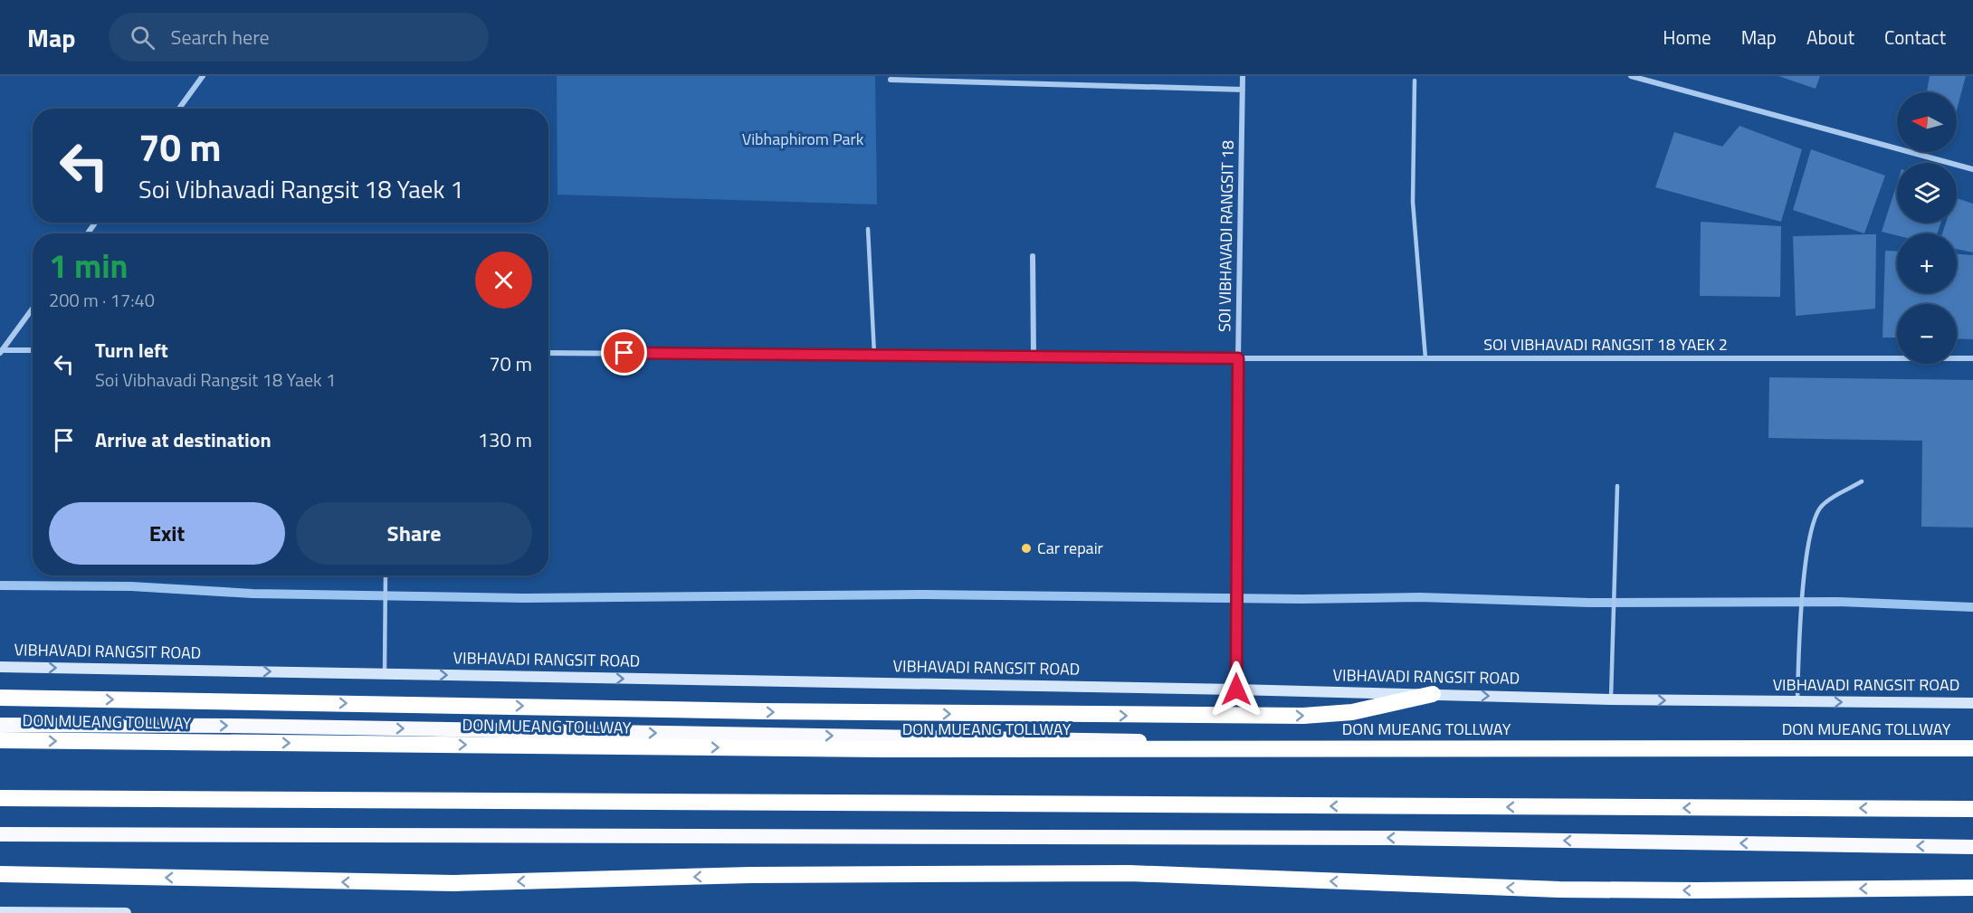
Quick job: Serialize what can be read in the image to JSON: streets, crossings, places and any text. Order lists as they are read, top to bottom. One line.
{"streets":{"highway":["DON MUEANG TOLLWAY"],"main road":["VIBHAVADI RANGSIT ROAD"],"street":["SOI VIBHAVADI RANGSIT 18","SOI VIBHAVADI RANGSIT 18 YAEK 2"]},"crossings":[["SOI VIBHAVADI RANGSIT 18","SOI VIBHAVADI RANGSIT 18 YAEK 2"],["SOI VIBHAVADI RANGSIT 18","VIBHAVADI RANGSIT ROAD"]],"one_way":["VIBHAVADI RANGSIT ROAD"],"parks":["Vibhaphirom Park"],"places":["Car repair"],"north":"left","page":{"header":"Map","search":"Search here","nav":["Home","Map","About","Contact"],"map_buttons":["+","−"],"turn":["70 m","Soi Vibhavadi Rangsit 18 Yaek 1"],"heading":["1 min","200 m · 17:40"],"list":[{"name":"Turn left","note":"Soi Vibhavadi Rangsit 18 Yaek 1","value":"70 m"},{"name":"Arrive at destination","value":"130 m"}],"buttons":["Exit","Share"]}}
